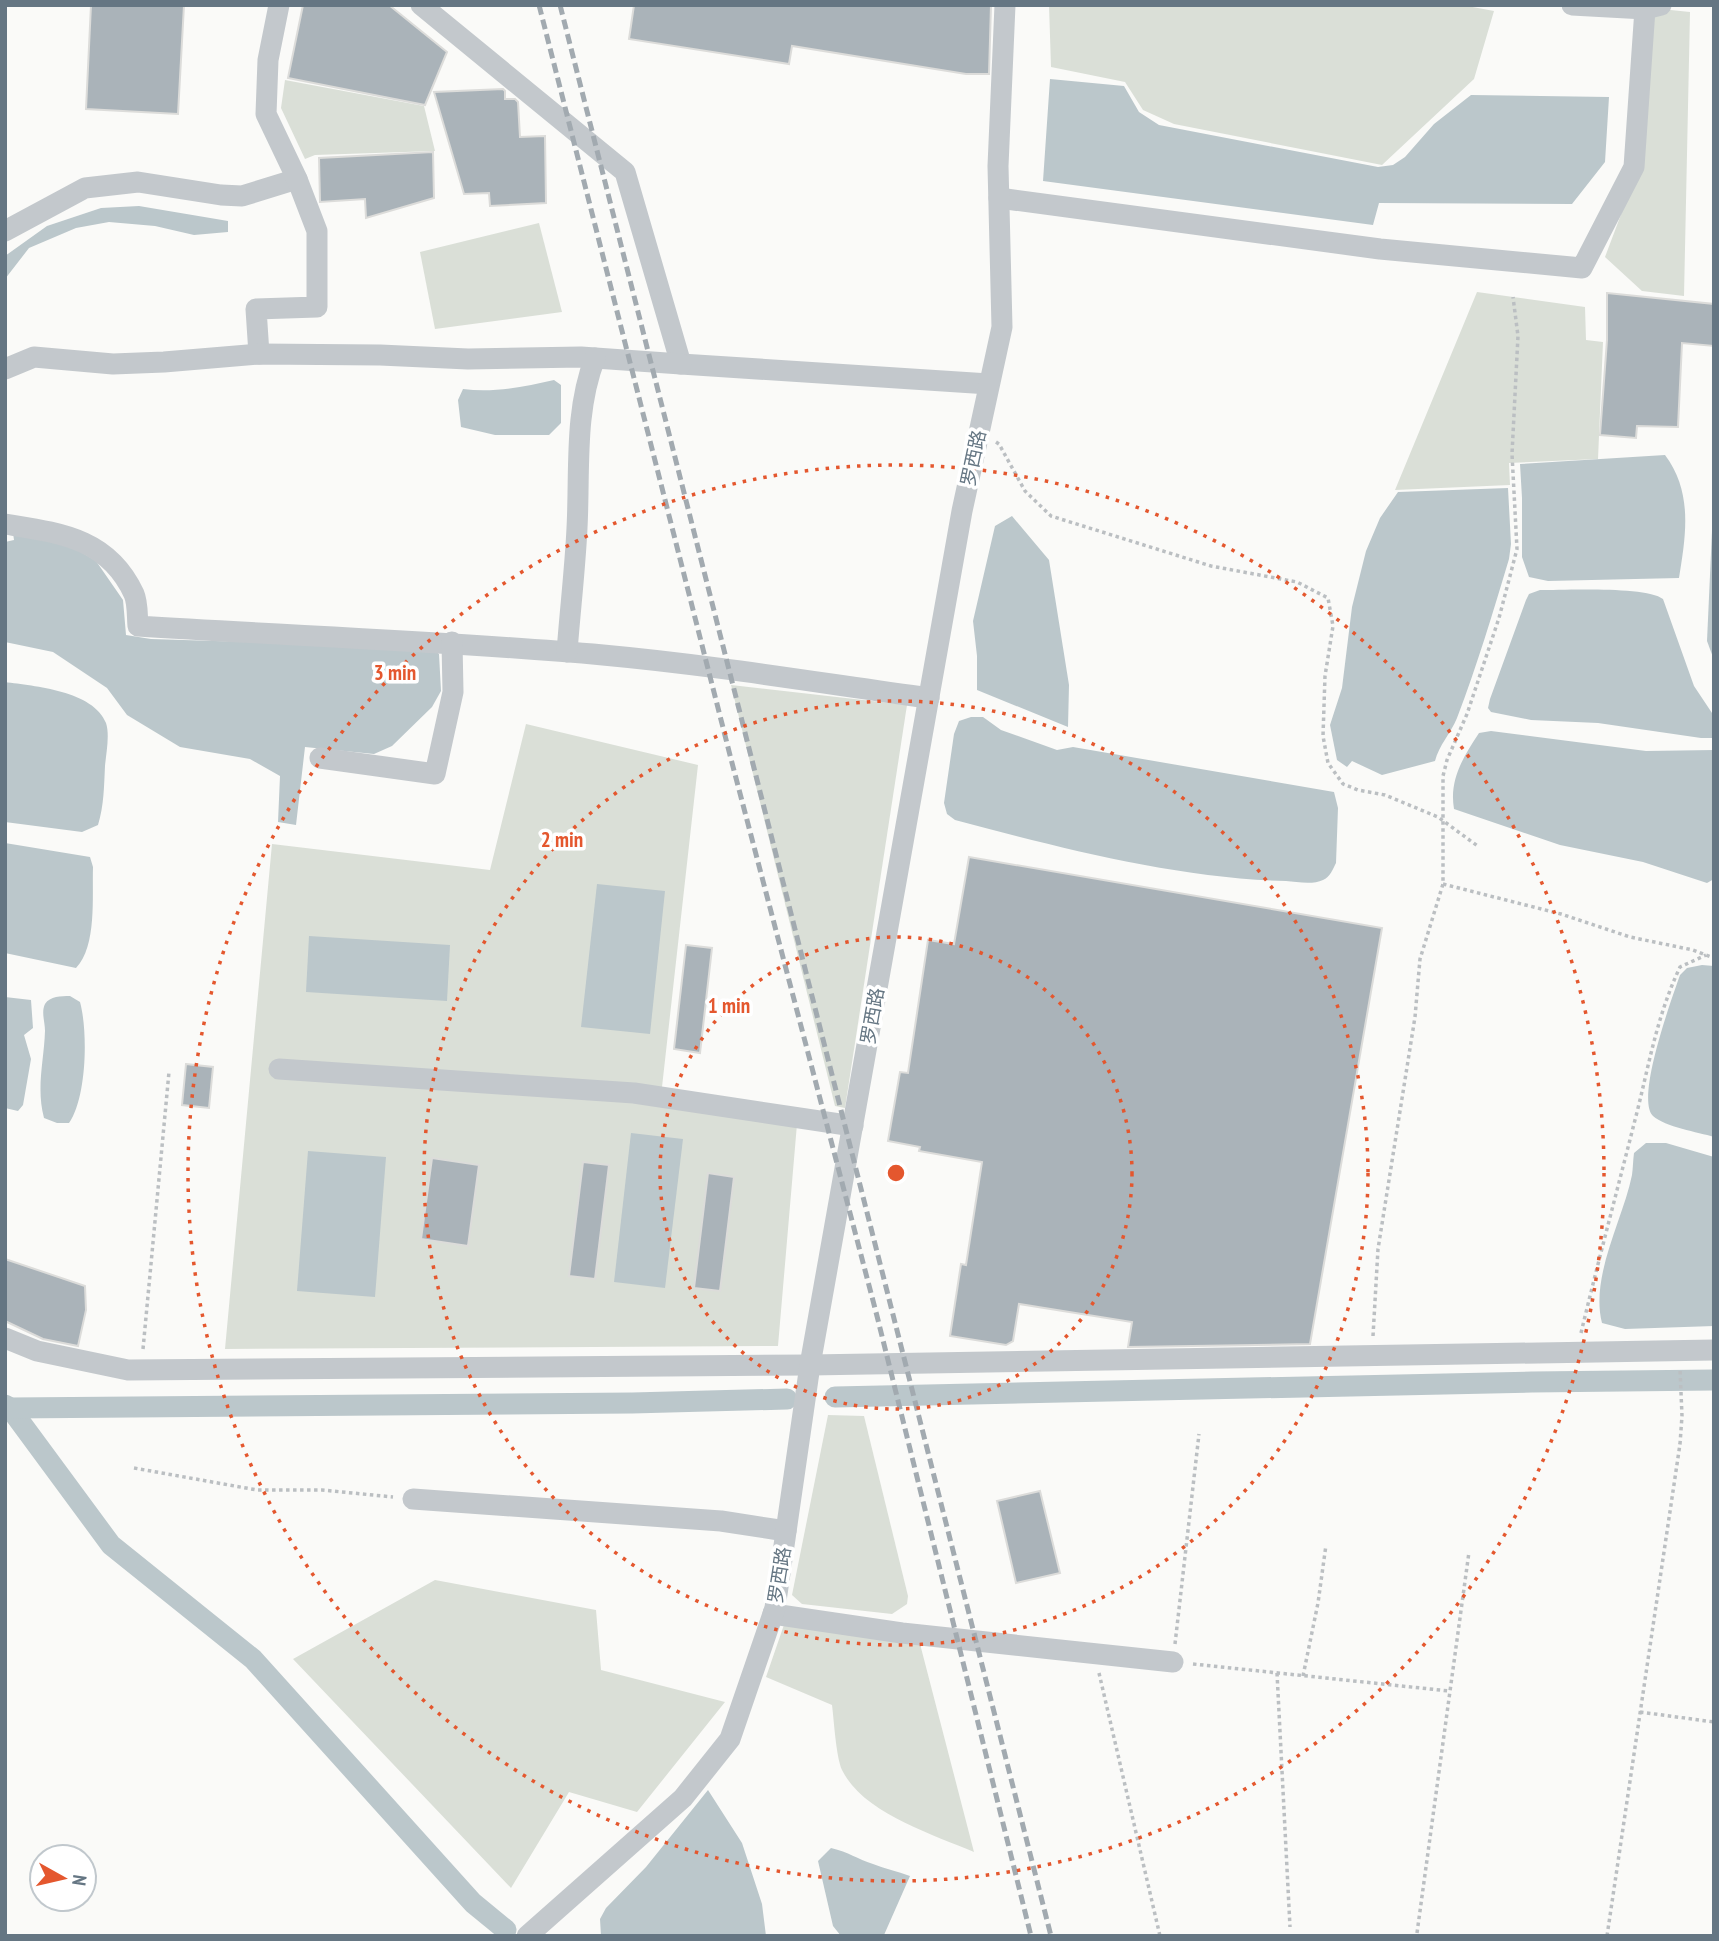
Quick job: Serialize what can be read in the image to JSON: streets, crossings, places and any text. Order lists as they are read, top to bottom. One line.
{"streets":{"street":["罗西路"]},"north":"right","rings":["3 min","2 min","1 min"]}
